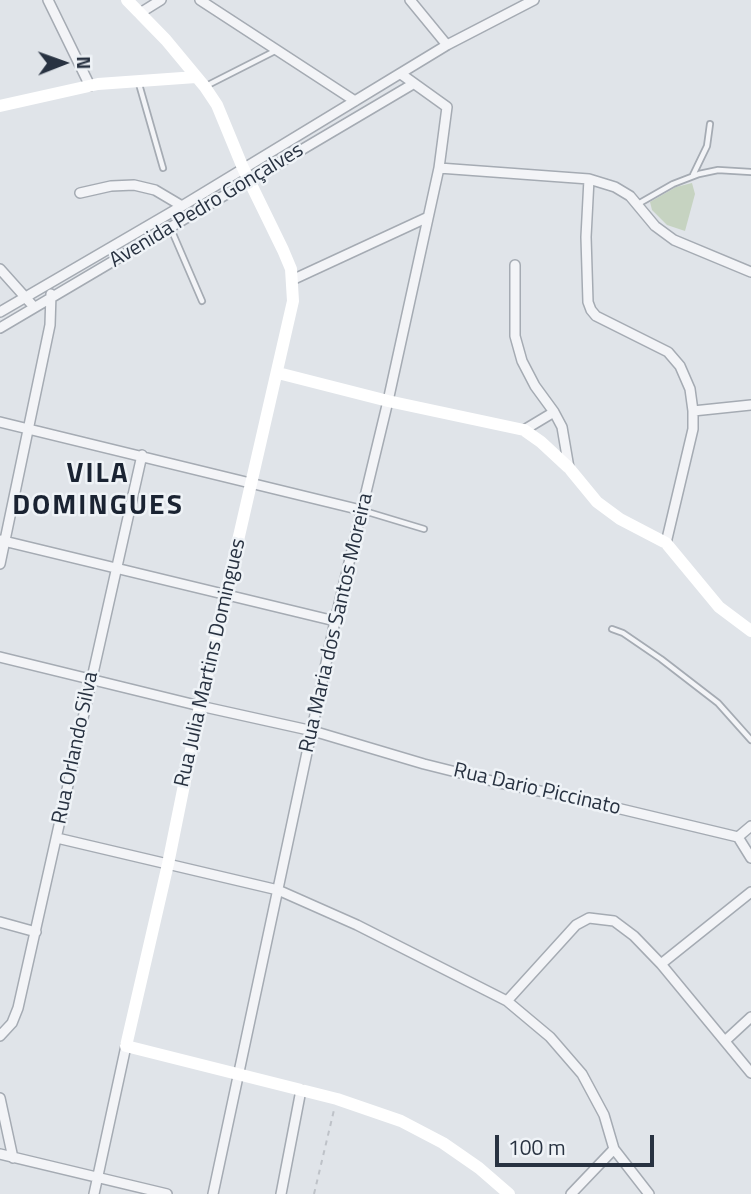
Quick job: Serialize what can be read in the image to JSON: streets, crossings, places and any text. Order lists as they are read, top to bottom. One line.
{"streets":{"main road":["Rua Julia Martins Domingues"],"street":["Avenida Pedro Gonçalves","Rua Maria dos Santos Moreira","Rua Orlando Silva","Rua Dario Piccinato"]},"crossings":[["Avenida Pedro Gonçalves","Rua Maria dos Santos Moreira"],["Avenida Pedro Gonçalves","Rua Julia Martins Domingues"],["Rua Maria dos Santos Moreira","Rua Dario Piccinato"],["Rua Julia Martins Domingues","Rua Dario Piccinato"],["Rua Orlando Silva","Rua Dario Piccinato"]],"districts":["VILA DOMINGUES"],"scale_bar":"100 m","north":"right"}
